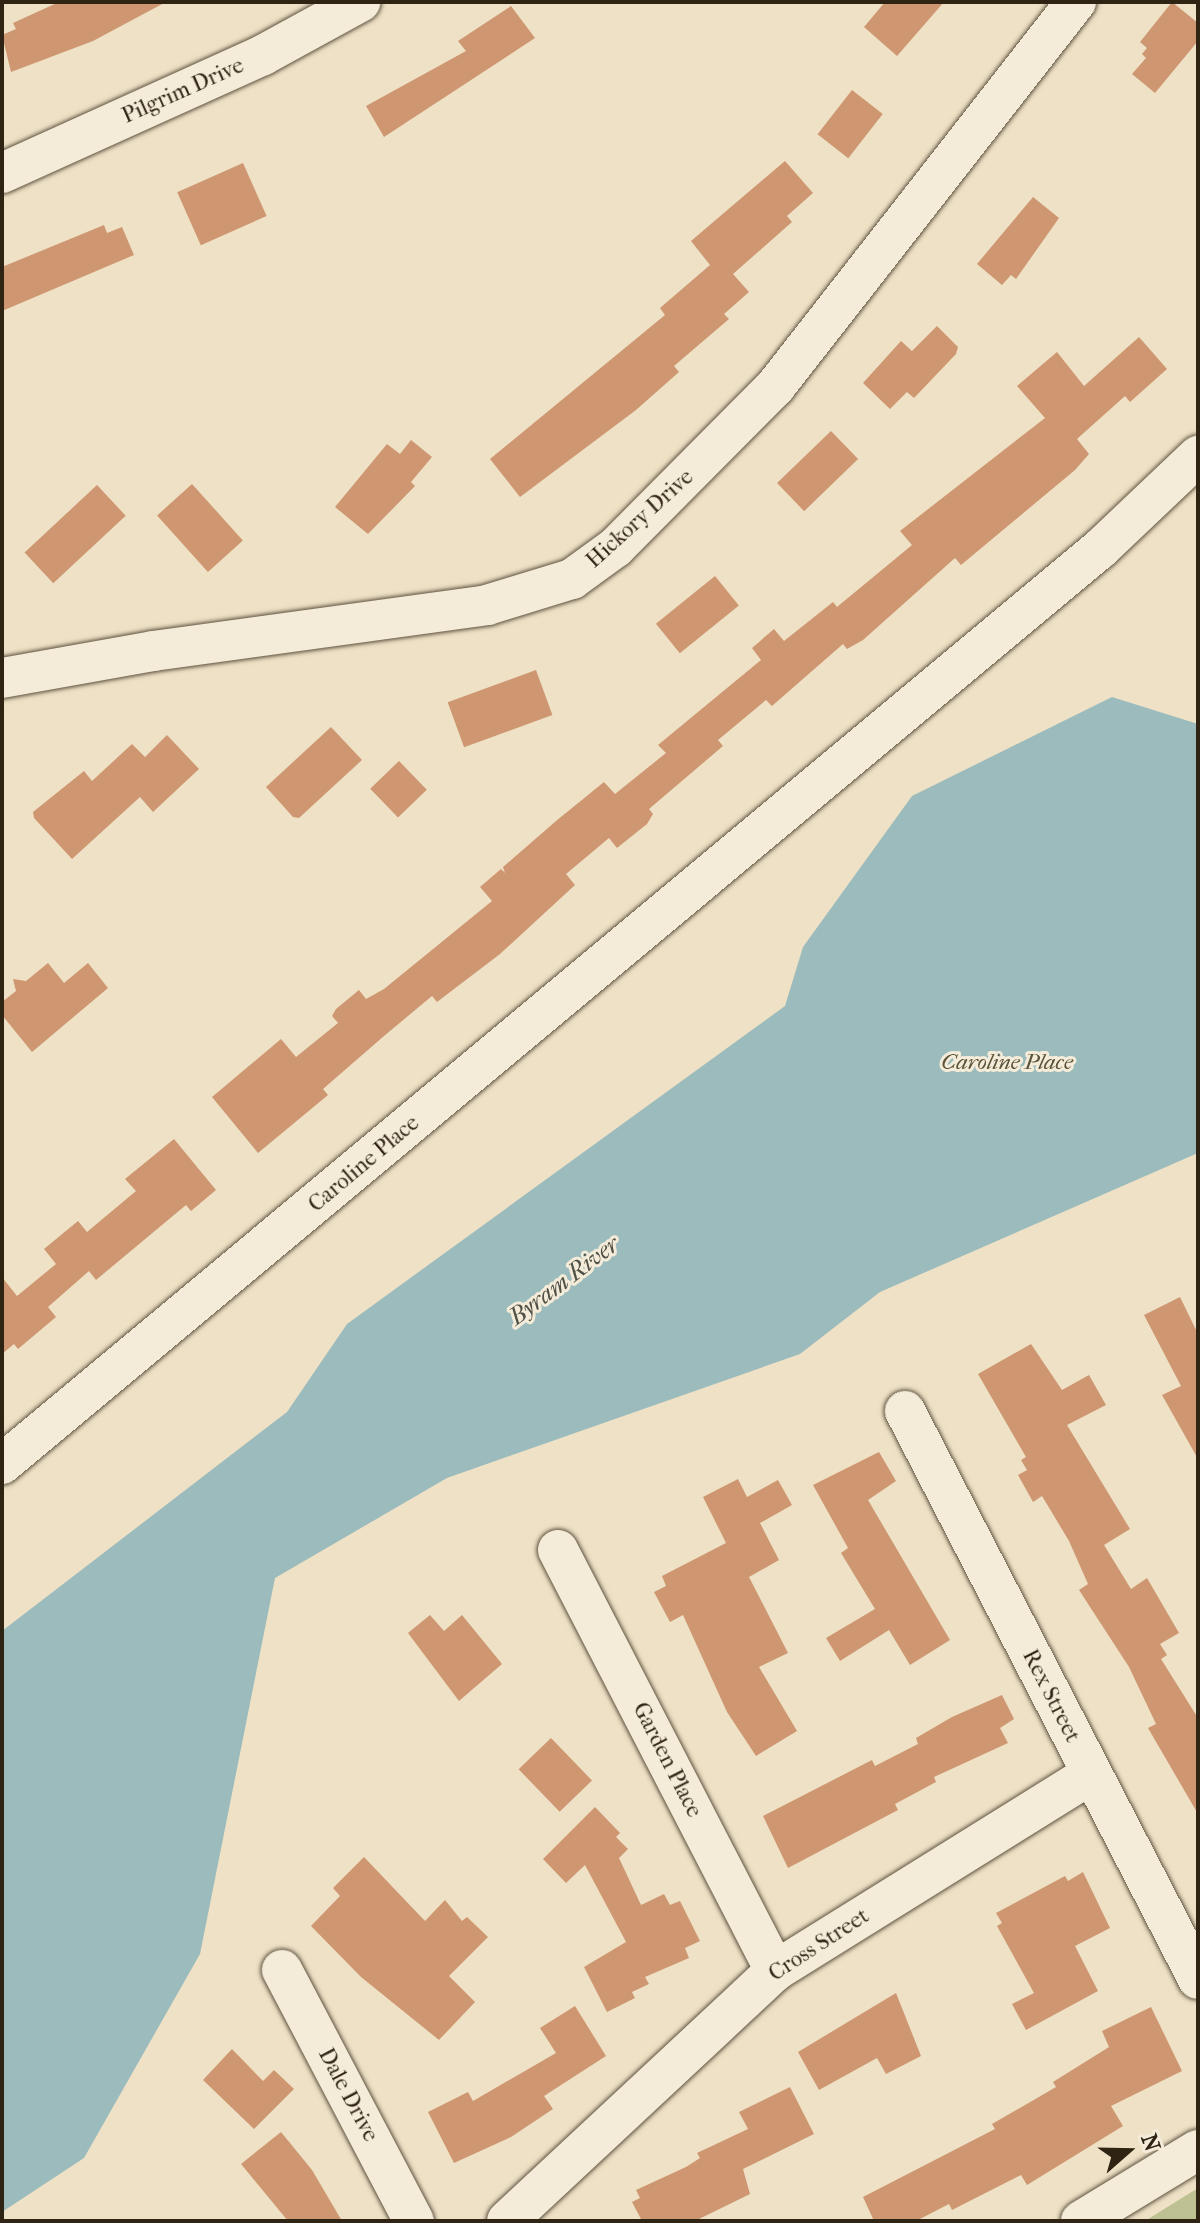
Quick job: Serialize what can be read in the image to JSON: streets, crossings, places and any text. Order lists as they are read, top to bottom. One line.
{"streets":{"street":["Pilgrim Drive","Hickory Drive","Caroline Place","Rex Street","Garden Place","Cross Street","Dale Drive"]},"crossings":[["Rex Street","Cross Street"],["Garden Place","Cross Street"]],"water":["Byram River"],"parks":["Caroline Place"],"north":"right"}
